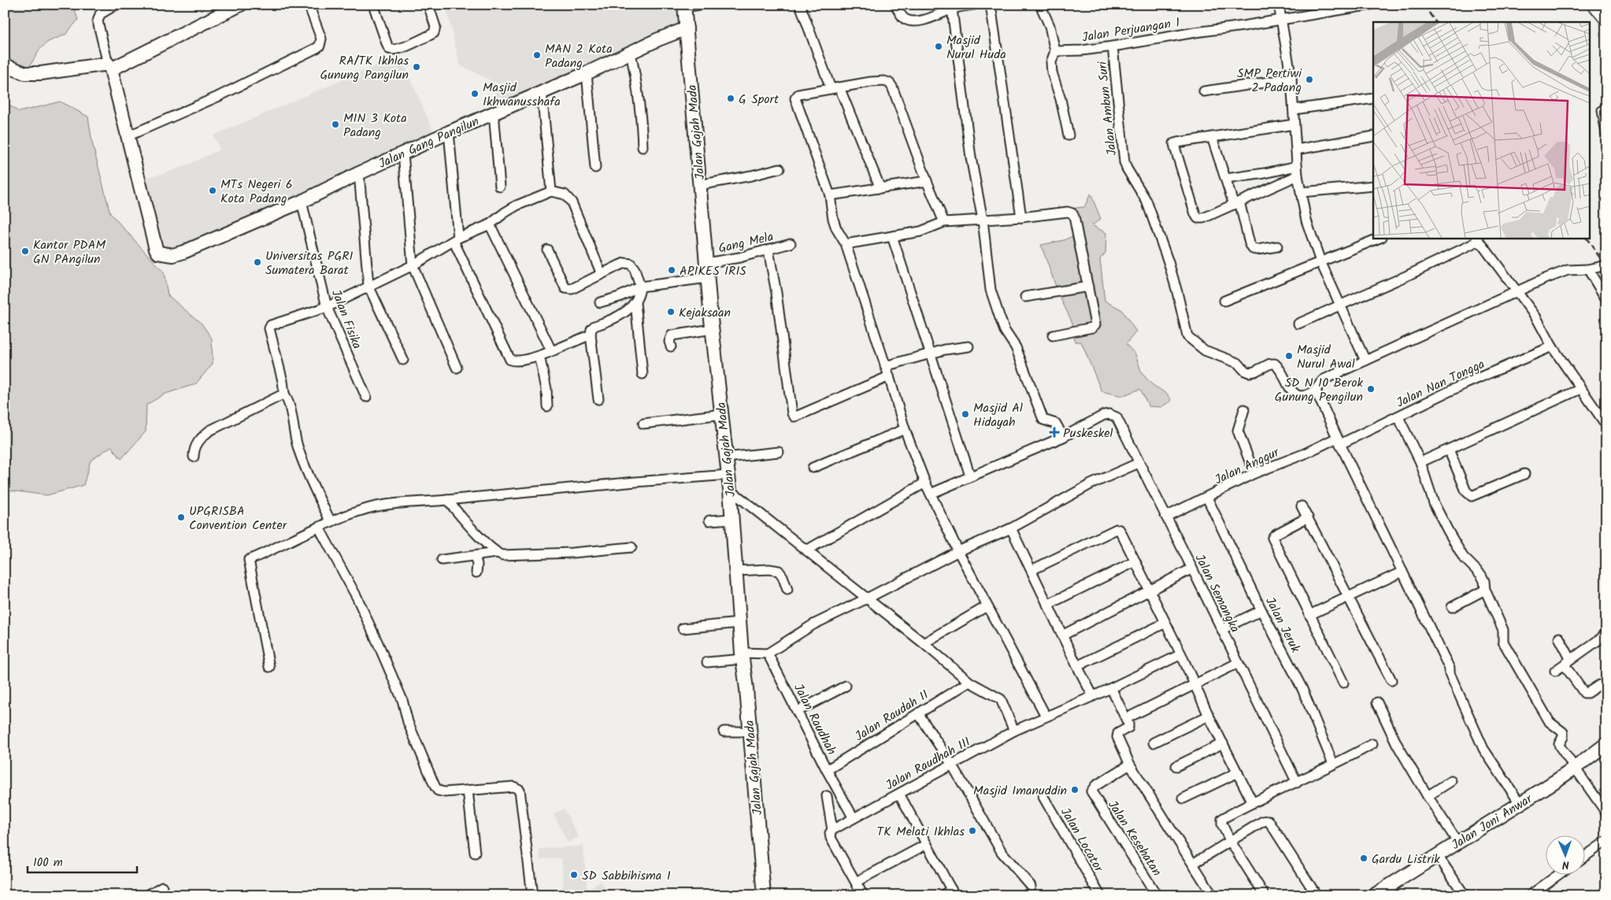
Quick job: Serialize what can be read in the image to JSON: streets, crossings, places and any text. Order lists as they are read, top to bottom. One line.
{"streets":{"main road":["Jalan Gajah Mada","Jalan Gang Pangilun","Jalan Joni Anwar"],"street":["Jalan Perjuangan 1","Jalan Ambun Suri","Gang Mela","Jalan Fisika","Jalan Nan Tongga","Jalan Anggur","Jalan Semangka","Jalan Jeruk","Jalan Raudah II","Jalan Raudhah","Jalan Raudhah III","Jalan Kesehatan","Jalan Locator"]},"crossings":[["Jalan Perjuangan 1","Jalan Ambun Suri"],["Jalan Gajah Mada","Jalan Gang Pangilun"],["Jalan Gajah Mada","Gang Mela"],["Jalan Gang Pangilun","Jalan Fisika"],["Jalan Nan Tongga","Jalan Anggur"],["Jalan Anggur","Jalan Semangka"],["Jalan Anggur","Jalan Jeruk"],["Jalan Raudah II","Jalan Raudhah"],["Jalan Raudhah","Jalan Raudhah III"]],"places":{"other":["Masjid Nurul Huda","MAN 2 Kota Padang","RA/TK Ikhlas Gunung Pangilun","SMP Pertiwi 2 Padang","Masjid Ikhwanusshafa","G Sport","MIN 3 Kota Padang","MTs Negeri 6 Kota Padang","Kantor PDAM GN PAngilun","Universitas PGRI Sumatera Barat","APIKES IRIS","Kejaksaan","Masjid Nurul Awal","SD N 10 Berok Gunung Pengilun","Masjid Al Hidayah","UPGRISBA Convention Center","Masjid Imanuddin","TK Melati Ikhlas","Gardu Listrik","SD Sabbihisma 1"],"health":["Puskeskel"]},"scale_bar":"100 m","north":"bottom"}
